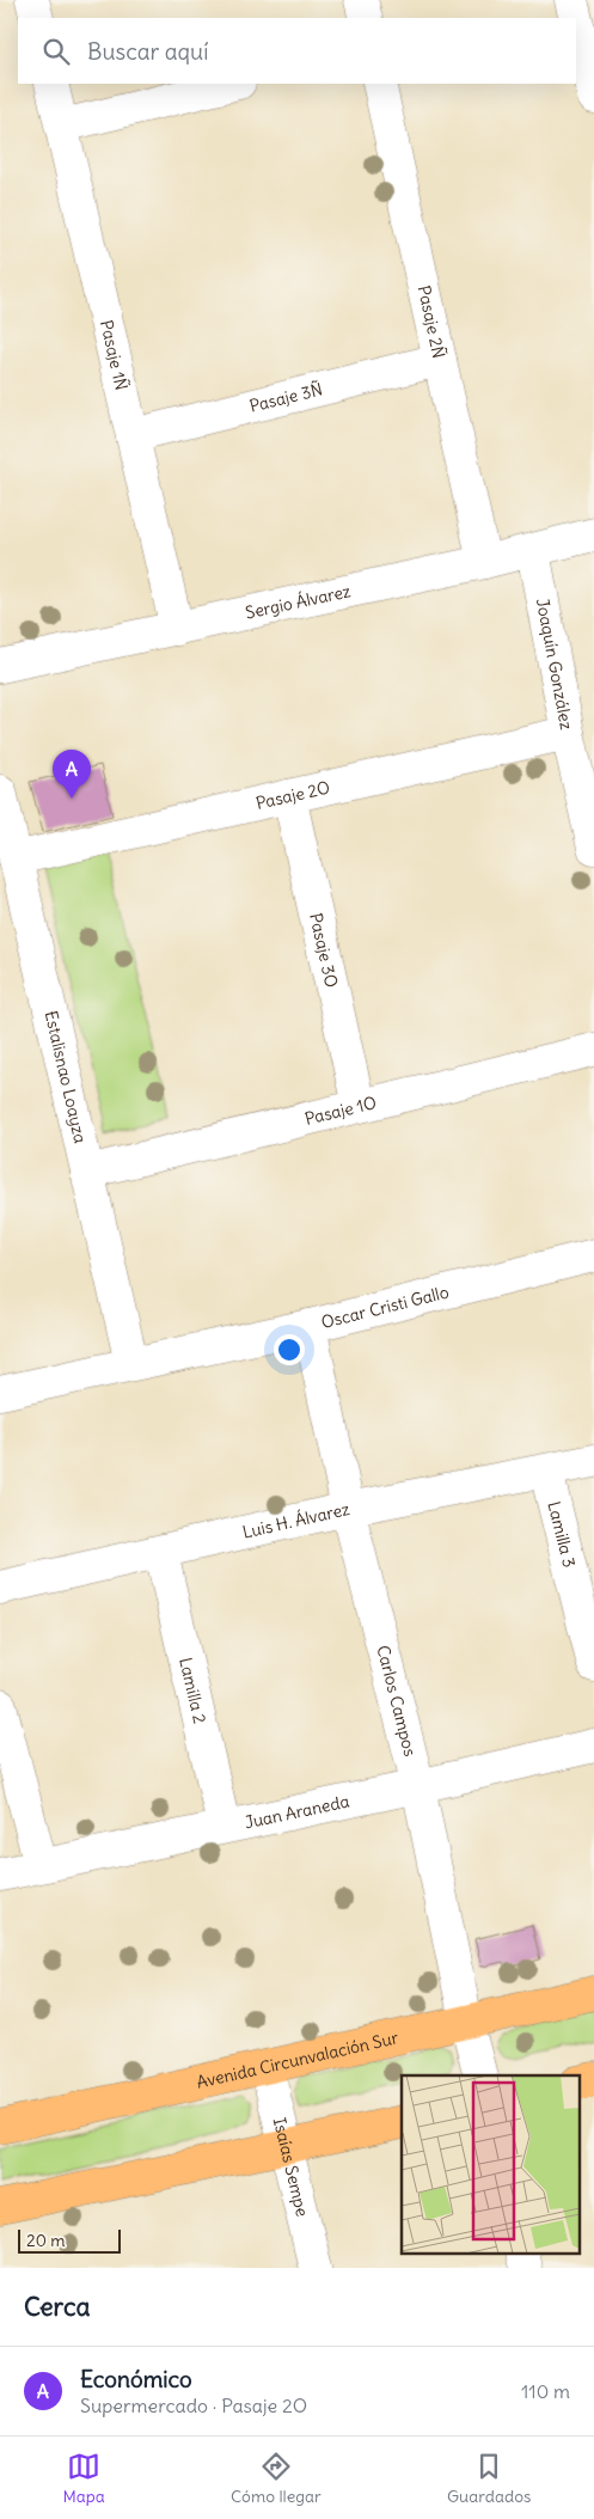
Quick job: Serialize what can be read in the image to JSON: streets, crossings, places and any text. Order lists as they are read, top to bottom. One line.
{"streets":{"main road":["Avenida Circunvalación Sur"],"street":["Pasaje 2Ñ","Pasaje 1Ñ","Pasaje 3Ñ","Sergio Álvarez","Joaquín González","Pasaje 2O","Pasaje 3O","Estalisnao Loayza","Pasaje 1O","Oscar Cristi Gallo","Luis H. Álvarez","Lamilla 3","Lamilla 2","Carlos Campos","Juan Araneda","Isaías Sempe"]},"crossings":[["Pasaje 2Ñ","Pasaje 3Ñ"],["Pasaje 2Ñ","Sergio Álvarez"],["Pasaje 1Ñ","Pasaje 3Ñ"],["Pasaje 1Ñ","Sergio Álvarez"],["Sergio Álvarez","Joaquín González"],["Joaquín González","Pasaje 2O"],["Pasaje 2O","Pasaje 3O"],["Pasaje 2O","Estalisnao Loayza"],["Pasaje 3O","Pasaje 1O"],["Estalisnao Loayza","Pasaje 1O"],["Estalisnao Loayza","Oscar Cristi Gallo"],["Oscar Cristi Gallo","Carlos Campos"],["Luis H. Álvarez","Lamilla 3"],["Luis H. Álvarez","Lamilla 2"],["Luis H. Álvarez","Carlos Campos"],["Lamilla 2","Juan Araneda"],["Carlos Campos","Juan Araneda"],["Carlos Campos","Avenida Circunvalación Sur"],["Avenida Circunvalación Sur","Isaías Sempe"]],"scale_bar":"20 m","page":{"search":"Buscar aquí","pins":"A","scale":"20 m","heading":"Cerca","list":[{"mark":"A","name":"Económico","note":"Supermercado · Pasaje 2O","value":"110 m"}],"nav":["Mapa","Cómo llegar","Guardados"]}}
